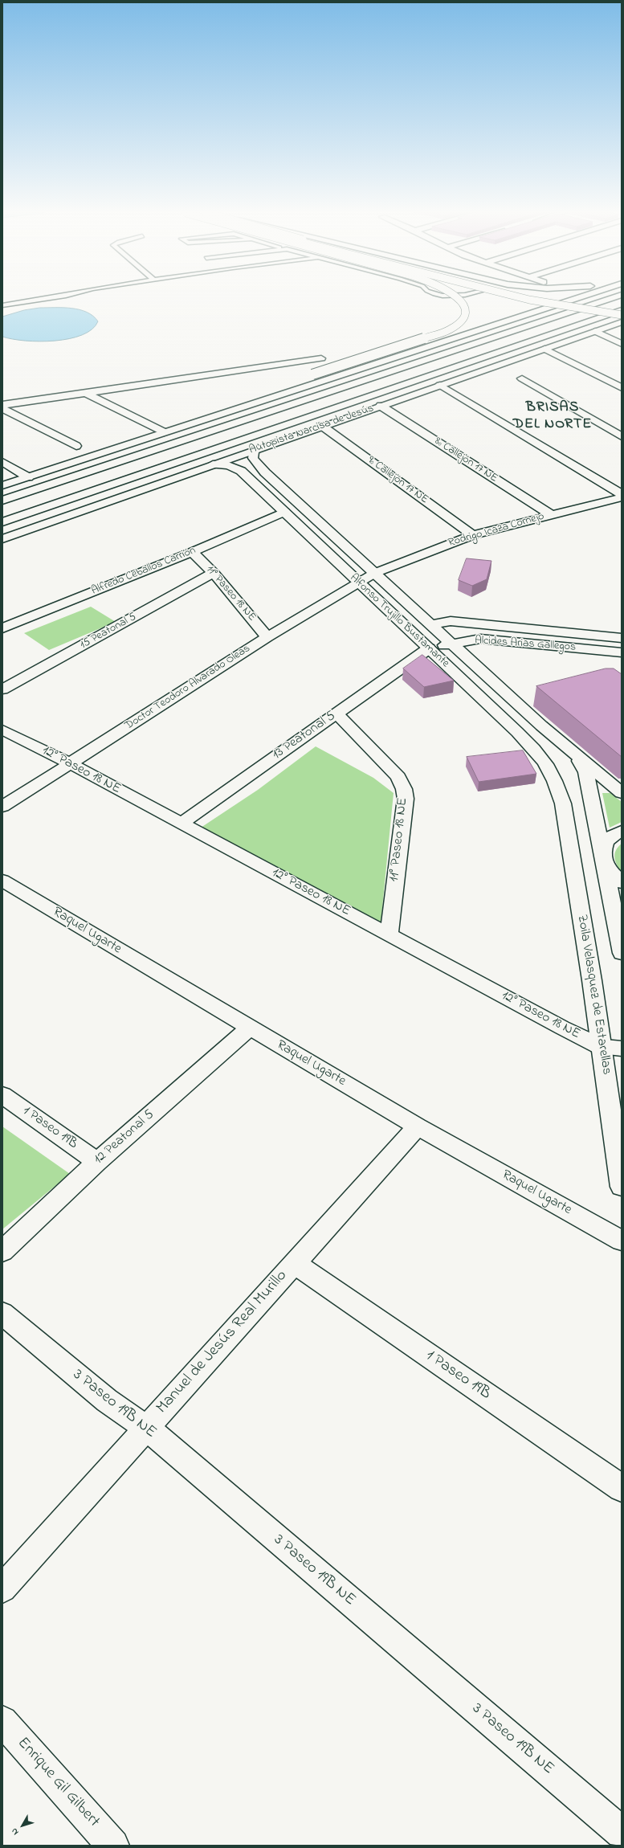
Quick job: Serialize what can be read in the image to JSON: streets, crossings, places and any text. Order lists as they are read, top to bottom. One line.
{"streets":{"main road":["Autopista Narcisa de Jesús","8º Callejón 17 NE","9º Callejón 17 NE","Rodrigo Icaza Cornejo","Alfredo Ceballos Carrión","11° Paseo 18 NE","Alfonso Trujillo Bustamante","15 Peatonal 5","Alcides Arias Gallegos","Doctor Teodoro Alvarado Oleas","13 Peatonal 5","12° Paseo 18 NE","Raquel Ugarte","Zoila Velasquez de Estarellas","1 Paseo 19B","12 Peatonal 5","Manuel de Jesús Real Murillo","3 Paseo 19B NE","Enrique Gil Gilbert"]},"crossings":[["Autopista Narcisa de Jesús","8º Callejón 17 NE"],["Autopista Narcisa de Jesús","9º Callejón 17 NE"],["Autopista Narcisa de Jesús","Alfonso Trujillo Bustamante"],["8º Callejón 17 NE","Rodrigo Icaza Cornejo"],["9º Callejón 17 NE","Rodrigo Icaza Cornejo"],["Rodrigo Icaza Cornejo","Alfonso Trujillo Bustamante"],["Rodrigo Icaza Cornejo","Doctor Teodoro Alvarado Oleas"],["Alfredo Ceballos Carrión","11° Paseo 18 NE"],["Alfredo Ceballos Carrión","Alfonso Trujillo Bustamante"],["11° Paseo 18 NE","15 Peatonal 5"],["11° Paseo 18 NE","Doctor Teodoro Alvarado Oleas"],["11° Paseo 18 NE","13 Peatonal 5"],["11° Paseo 18 NE","12° Paseo 18 NE"],["Alfonso Trujillo Bustamante","Alcides Arias Gallegos"],["Alfonso Trujillo Bustamante","Doctor Teodoro Alvarado Oleas"],["Alfonso Trujillo Bustamante","13 Peatonal 5"],["Alfonso Trujillo Bustamante","Zoila Velasquez de Estarellas"],["Alcides Arias Gallegos","13 Peatonal 5"],["Doctor Teodoro Alvarado Oleas","12° Paseo 18 NE"],["13 Peatonal 5","12° Paseo 18 NE"],["12° Paseo 18 NE","Zoila Velasquez de Estarellas"],["Raquel Ugarte","12 Peatonal 5"],["Raquel Ugarte","Manuel de Jesús Real Murillo"],["1 Paseo 19B","12 Peatonal 5"],["1 Paseo 19B","Manuel de Jesús Real Murillo"],["Manuel de Jesús Real Murillo","3 Paseo 19B NE"]],"districts":["BRISAS DEL NORTE"],"north":"bottom left"}
